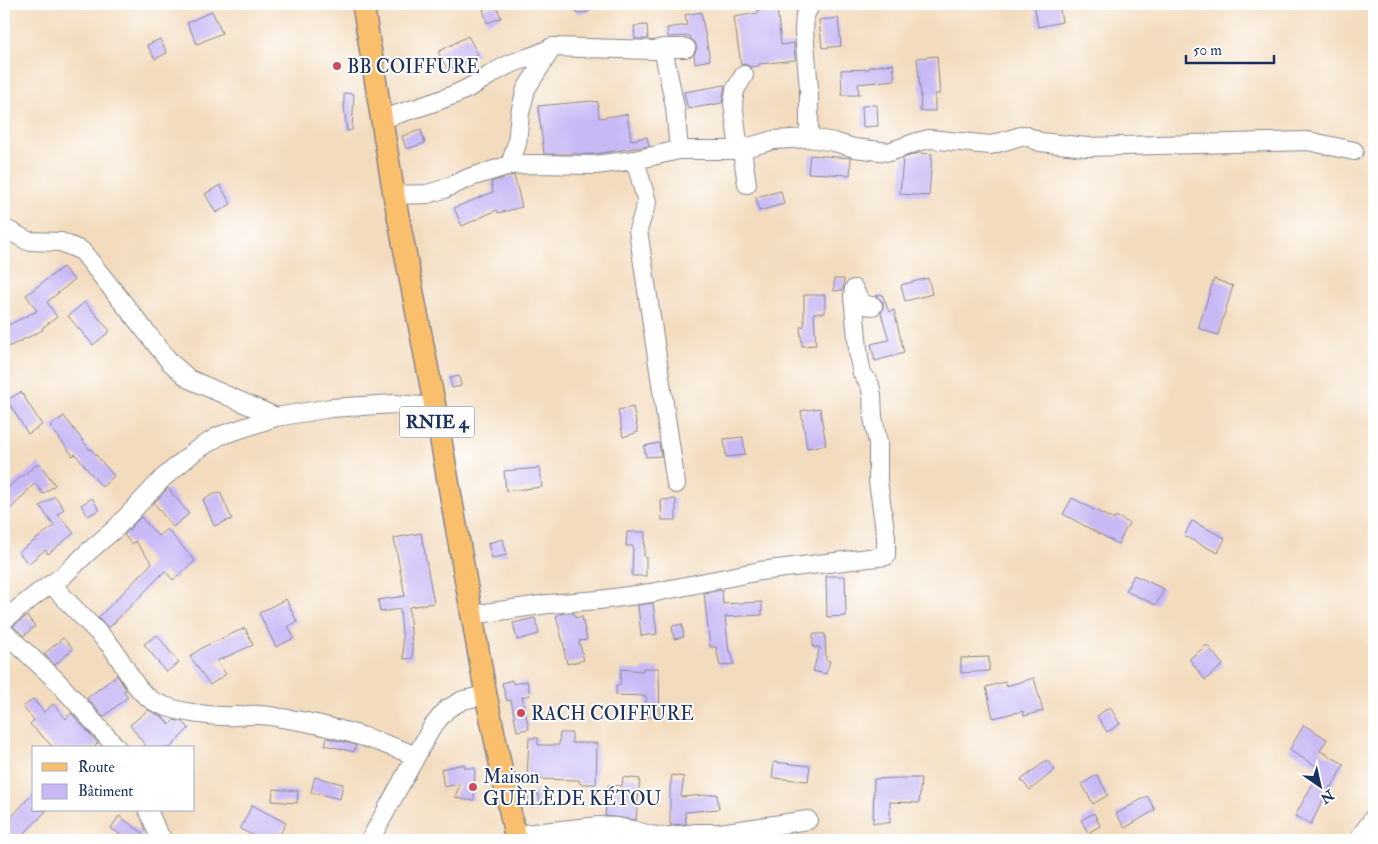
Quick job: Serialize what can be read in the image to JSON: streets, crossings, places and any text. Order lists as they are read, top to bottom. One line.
{"streets":{"main road":["RNIE 4"]},"places":["BB COIFFURE","RACH COIFFURE","Maison GUÈLÈDE KÉTOU"],"legend":["Route","Bâtiment"],"scale_bar":"50 m","north":"bottom right"}
